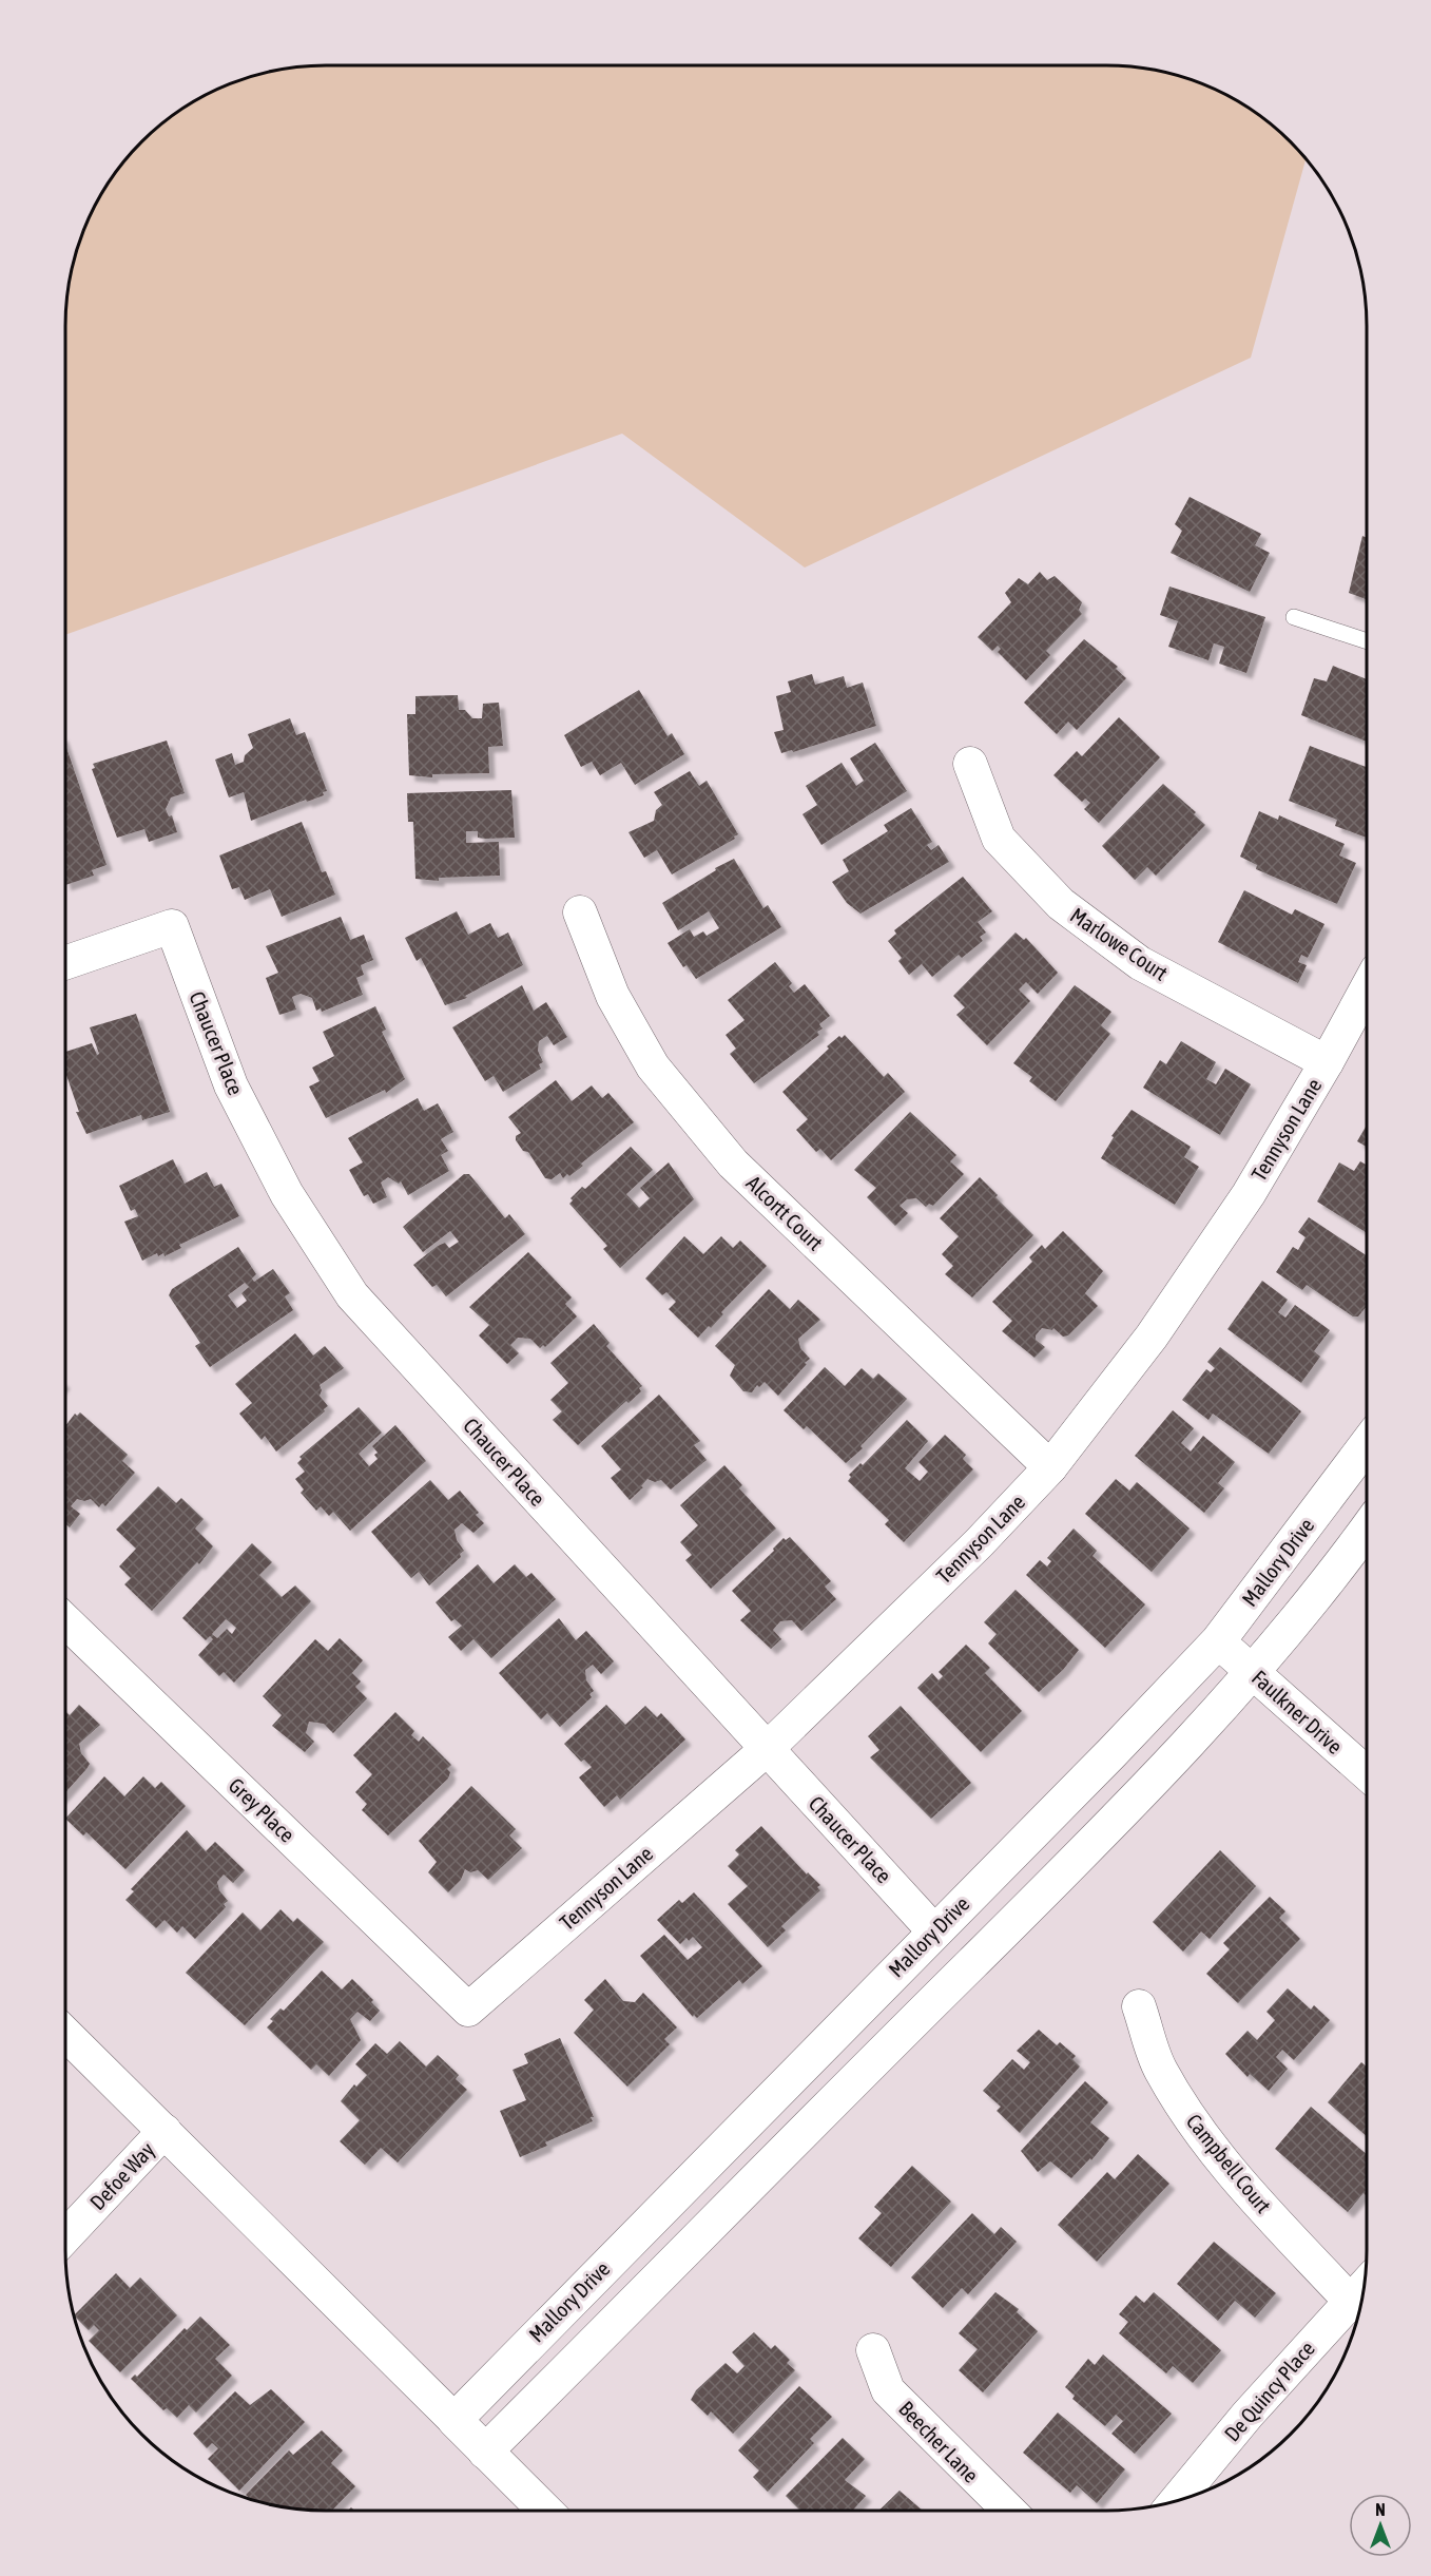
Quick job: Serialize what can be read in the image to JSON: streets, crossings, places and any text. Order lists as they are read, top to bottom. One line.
{"streets":{"main road":["Mallory Drive"],"street":["Marlowe Court","Chaucer Place","Tennyson Lane","Alcortt Court","Faulkner Drive","Grey Place","Campbell Court","Defoe Way","De Quincy Place","Beecher Lane"]},"crossings":[["Marlowe Court","Tennyson Lane"],["Chaucer Place","Tennyson Lane"],["Chaucer Place","Mallory Drive"],["Tennyson Lane","Alcortt Court"],["Tennyson Lane","Grey Place"],["Mallory Drive","Faulkner Drive"],["Campbell Court","De Quincy Place"]],"north":"top"}
